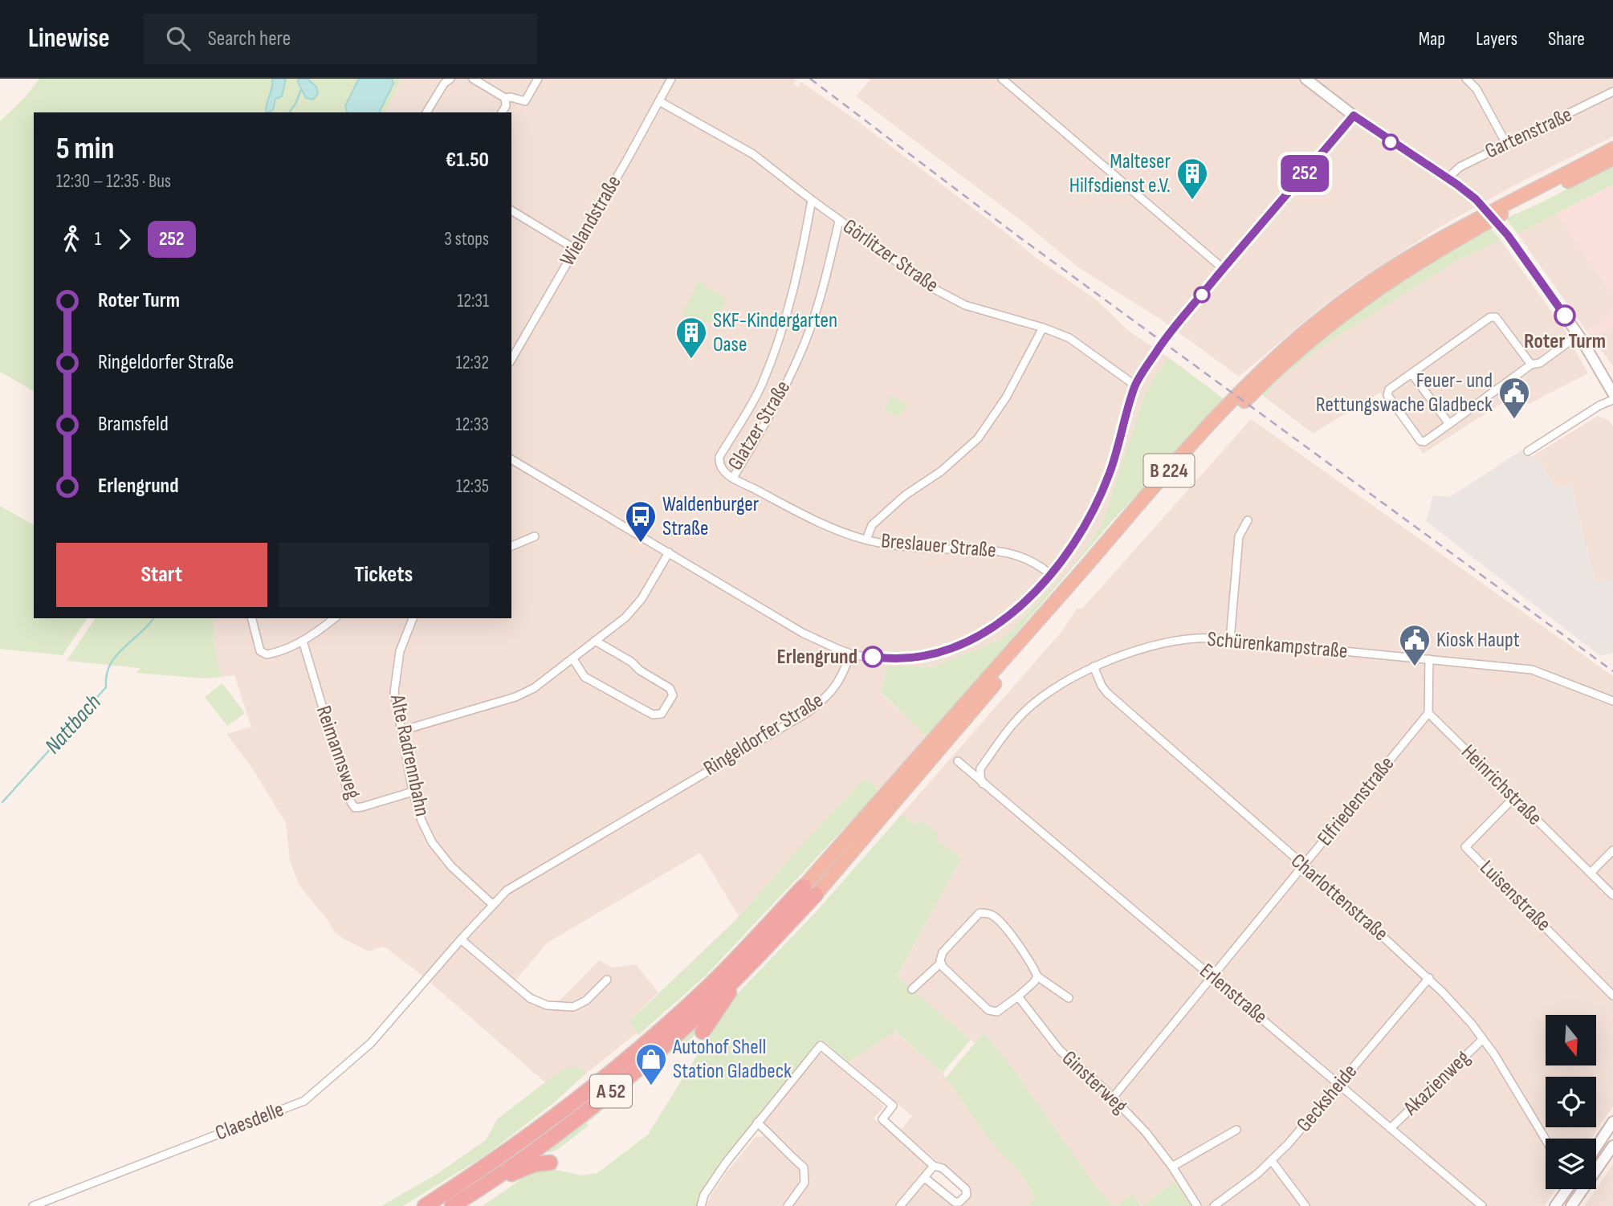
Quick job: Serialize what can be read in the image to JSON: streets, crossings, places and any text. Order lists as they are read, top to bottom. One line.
{"streets":{"highway":["B 224","A 52"],"street":["Gartenstraße","Wielandstraße","Görlitzer Straße","Glatzer Straße","Breslauer Straße","Schürenkampstraße","Ringeldorfer Straße","Reimannsweg","Alte Radrennbahn","Heinrichstraße","Elfriedenstraße","Luisenstraße","Charlottenstraße","Erlenstraße","Ginsterweg","Akazienweg","Gecksheide","Claesdelle"]},"crossings":[["Wielandstraße","Görlitzer Straße"],["Görlitzer Straße","Glatzer Straße"],["Glatzer Straße","Breslauer Straße"],["B 224","A 52"],["Schürenkampstraße","Charlottenstraße"],["Schürenkampstraße","Erlenstraße"],["Ringeldorfer Straße","Alte Radrennbahn"],["Ringeldorfer Straße","Claesdelle"],["Reimannsweg","Alte Radrennbahn"],["Heinrichstraße","Elfriedenstraße"],["Heinrichstraße","Luisenstraße"],["Elfriedenstraße","Charlottenstraße"],["Elfriedenstraße","Erlenstraße"],["Elfriedenstraße","Ginsterweg"],["Charlottenstraße","Akazienweg"],["Charlottenstraße","Gecksheide"],["Erlenstraße","Akazienweg"],["Erlenstraße","Gecksheide"]],"water":["Nattbach"],"places":{"building":["Malteser Hilfsdienst e.V.","SKF-Kindergarten Oase"],"other":["Roter Turm","Erlengrund"],"public building":["Feuer- und Rettungswache Gladbeck","Kiosk Haupt"],"bus stop":["Waldenburger Straße"],"shop":["Autohof Shell Station Gladbeck"]},"lines":["bus line 252"],"north":"bottom","page":{"header":"Linewise","search":"Search here","nav":["Map","Layers","Share"],"on_map":"252","heading":["5 min","12:30 – 12:35 · Bus","€1.50"],"legs":["1","252","3 stops"],"list":[{"name":"Roter Turm","value":"12:31"},{"name":"Ringeldorfer Straße","value":"12:32"},{"name":"Bramsfeld","value":"12:33"},{"name":"Erlengrund","value":"12:35"}],"buttons":["Start","Tickets"]}}
